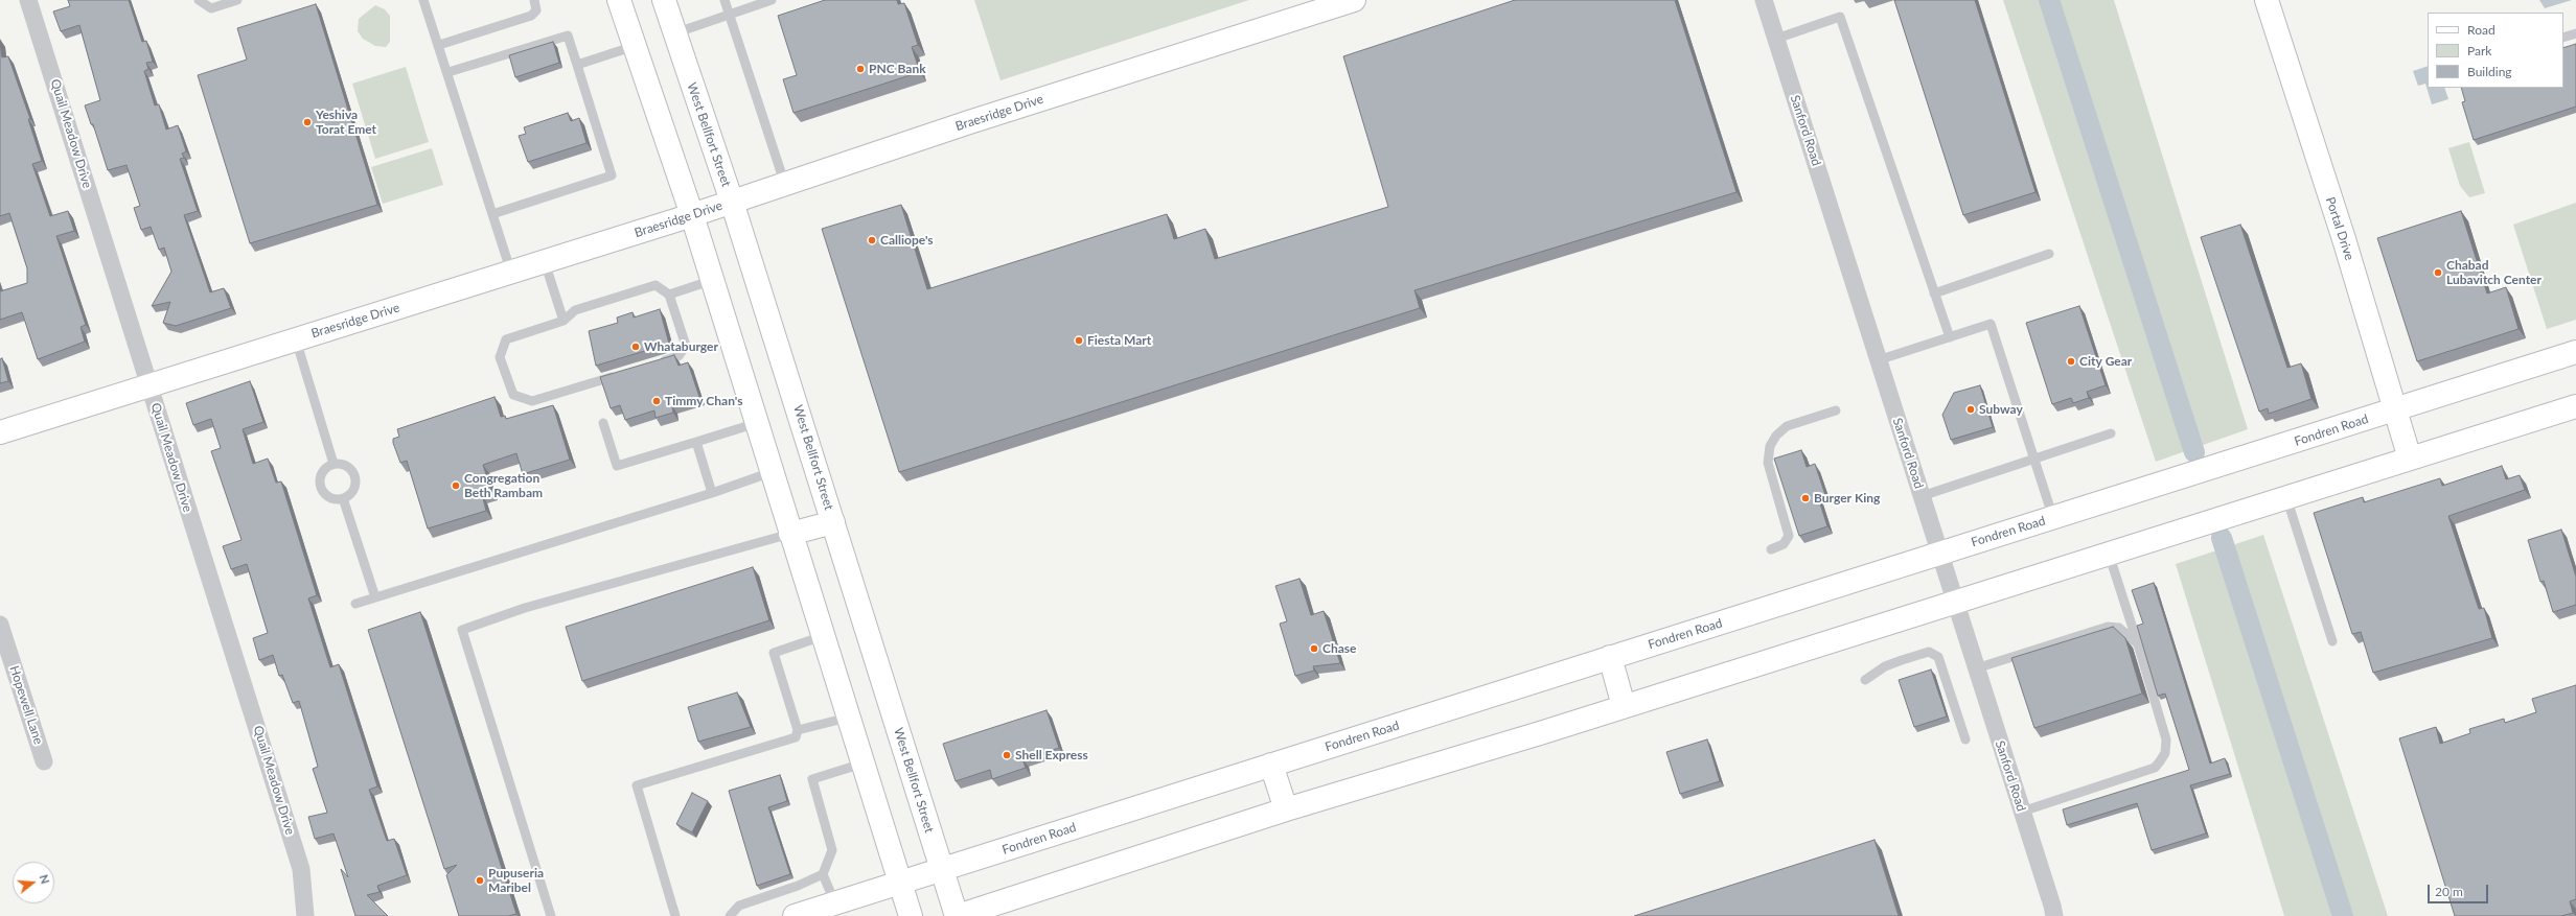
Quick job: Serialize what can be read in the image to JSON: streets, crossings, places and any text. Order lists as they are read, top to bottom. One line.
{"streets":{"main road":["Braesridge Drive","West Bellfort Street","Portal Drive","Fondren Road"],"street":["Sanford Road","Quail Meadow Drive","Hopewell Lane"]},"crossings":[["Braesridge Drive","Quail Meadow Drive"],["Braesridge Drive","West Bellfort Street"],["Sanford Road","Fondren Road"],["West Bellfort Street","Fondren Road"],["Portal Drive","Fondren Road"]],"places":["PNC Bank","Yeshiva Torat Emet","Calliope's","Chabad Lubavitch Center","Fiesta Mart","Whataburger","City Gear","Timmy Chan's","Subway","Congregation Beth Rambam","Burger King","Chase","Shell Express","Pupuseria Maribel"],"legend":["Road","Park","Building"],"scale_bar":"20 m","north":"right"}
